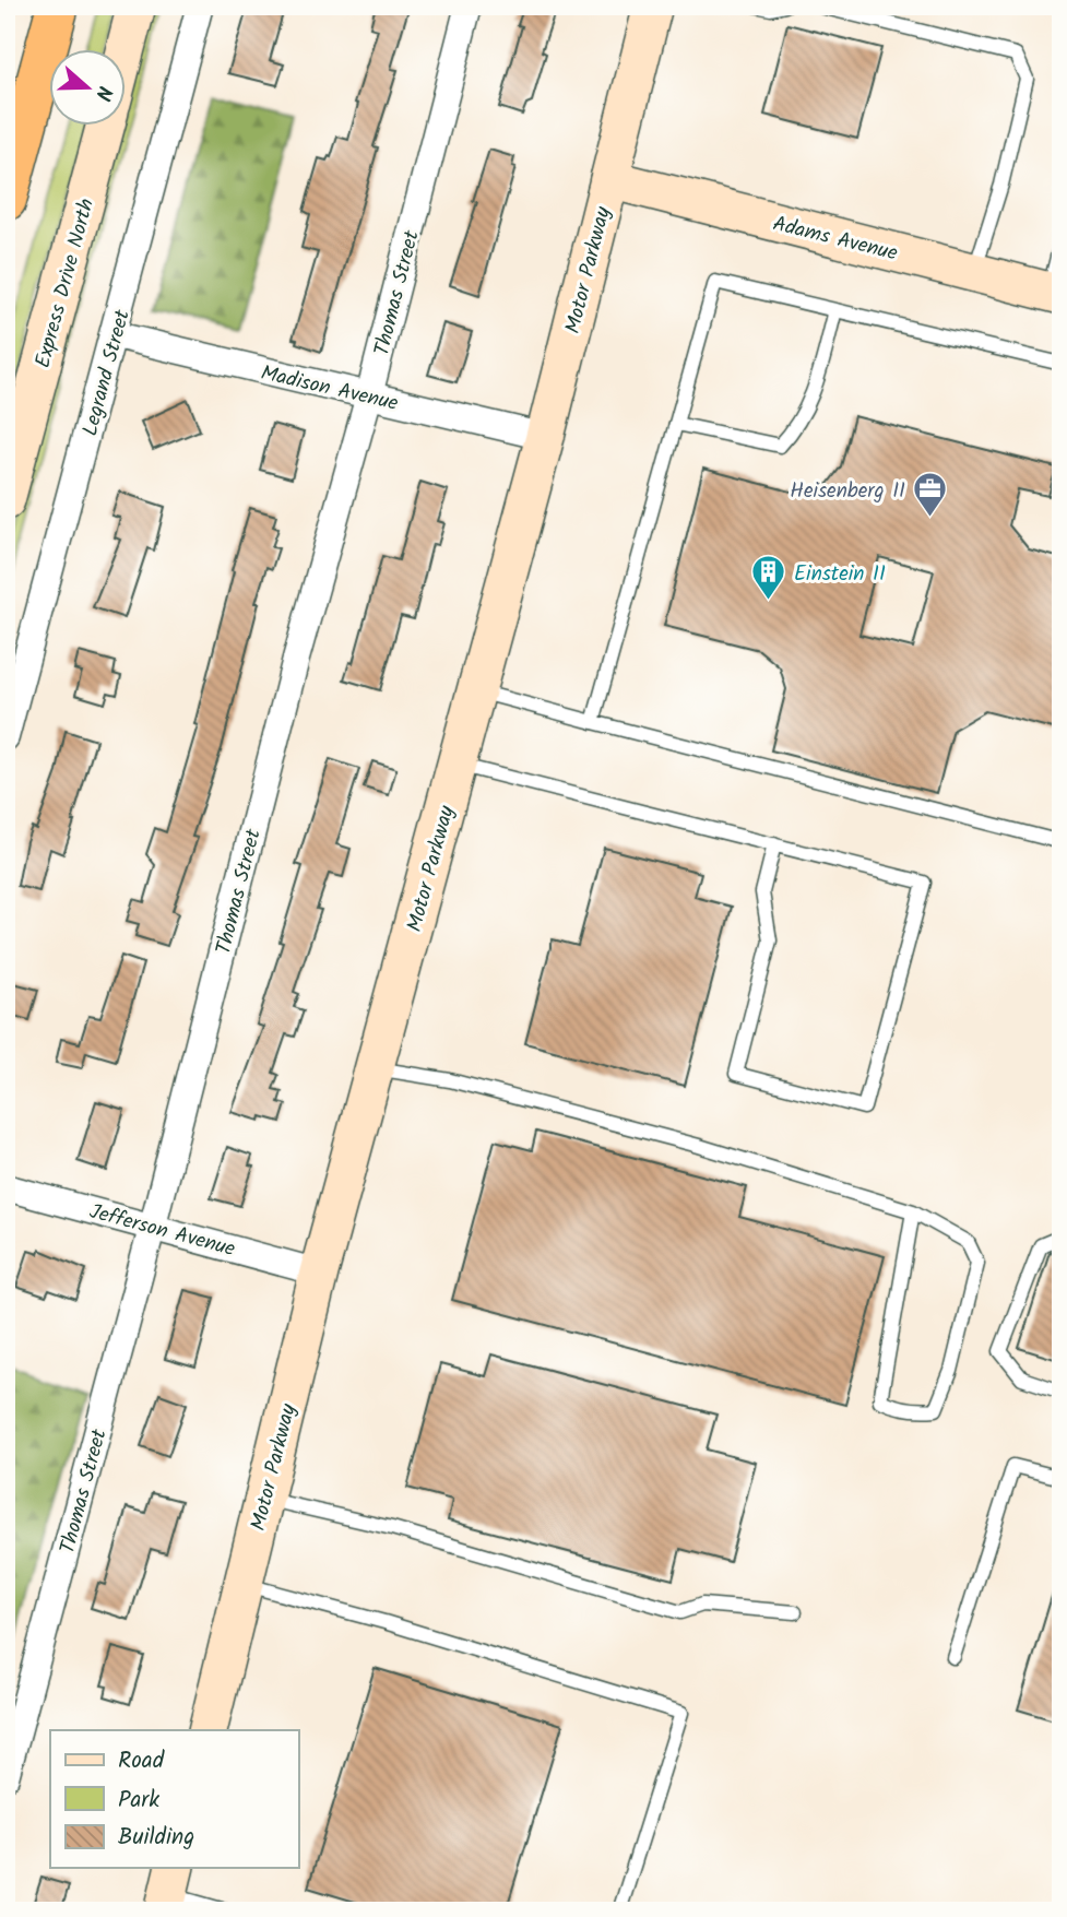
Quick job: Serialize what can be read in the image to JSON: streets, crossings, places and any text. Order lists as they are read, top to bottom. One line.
{"streets":{"main road":["Adams Avenue","Motor Parkway","Express Drive North"],"street":["Thomas Street","Legrand Street","Madison Avenue","Jefferson Avenue"]},"crossings":[["Adams Avenue","Motor Parkway"],["Motor Parkway","Madison Avenue"],["Motor Parkway","Jefferson Avenue"],["Thomas Street","Madison Avenue"],["Thomas Street","Jefferson Avenue"],["Legrand Street","Madison Avenue"]],"places":{"office":["Heisenberg II"],"building":["Einstein II"]},"legend":["Road","Park","Building"],"north":"right"}
